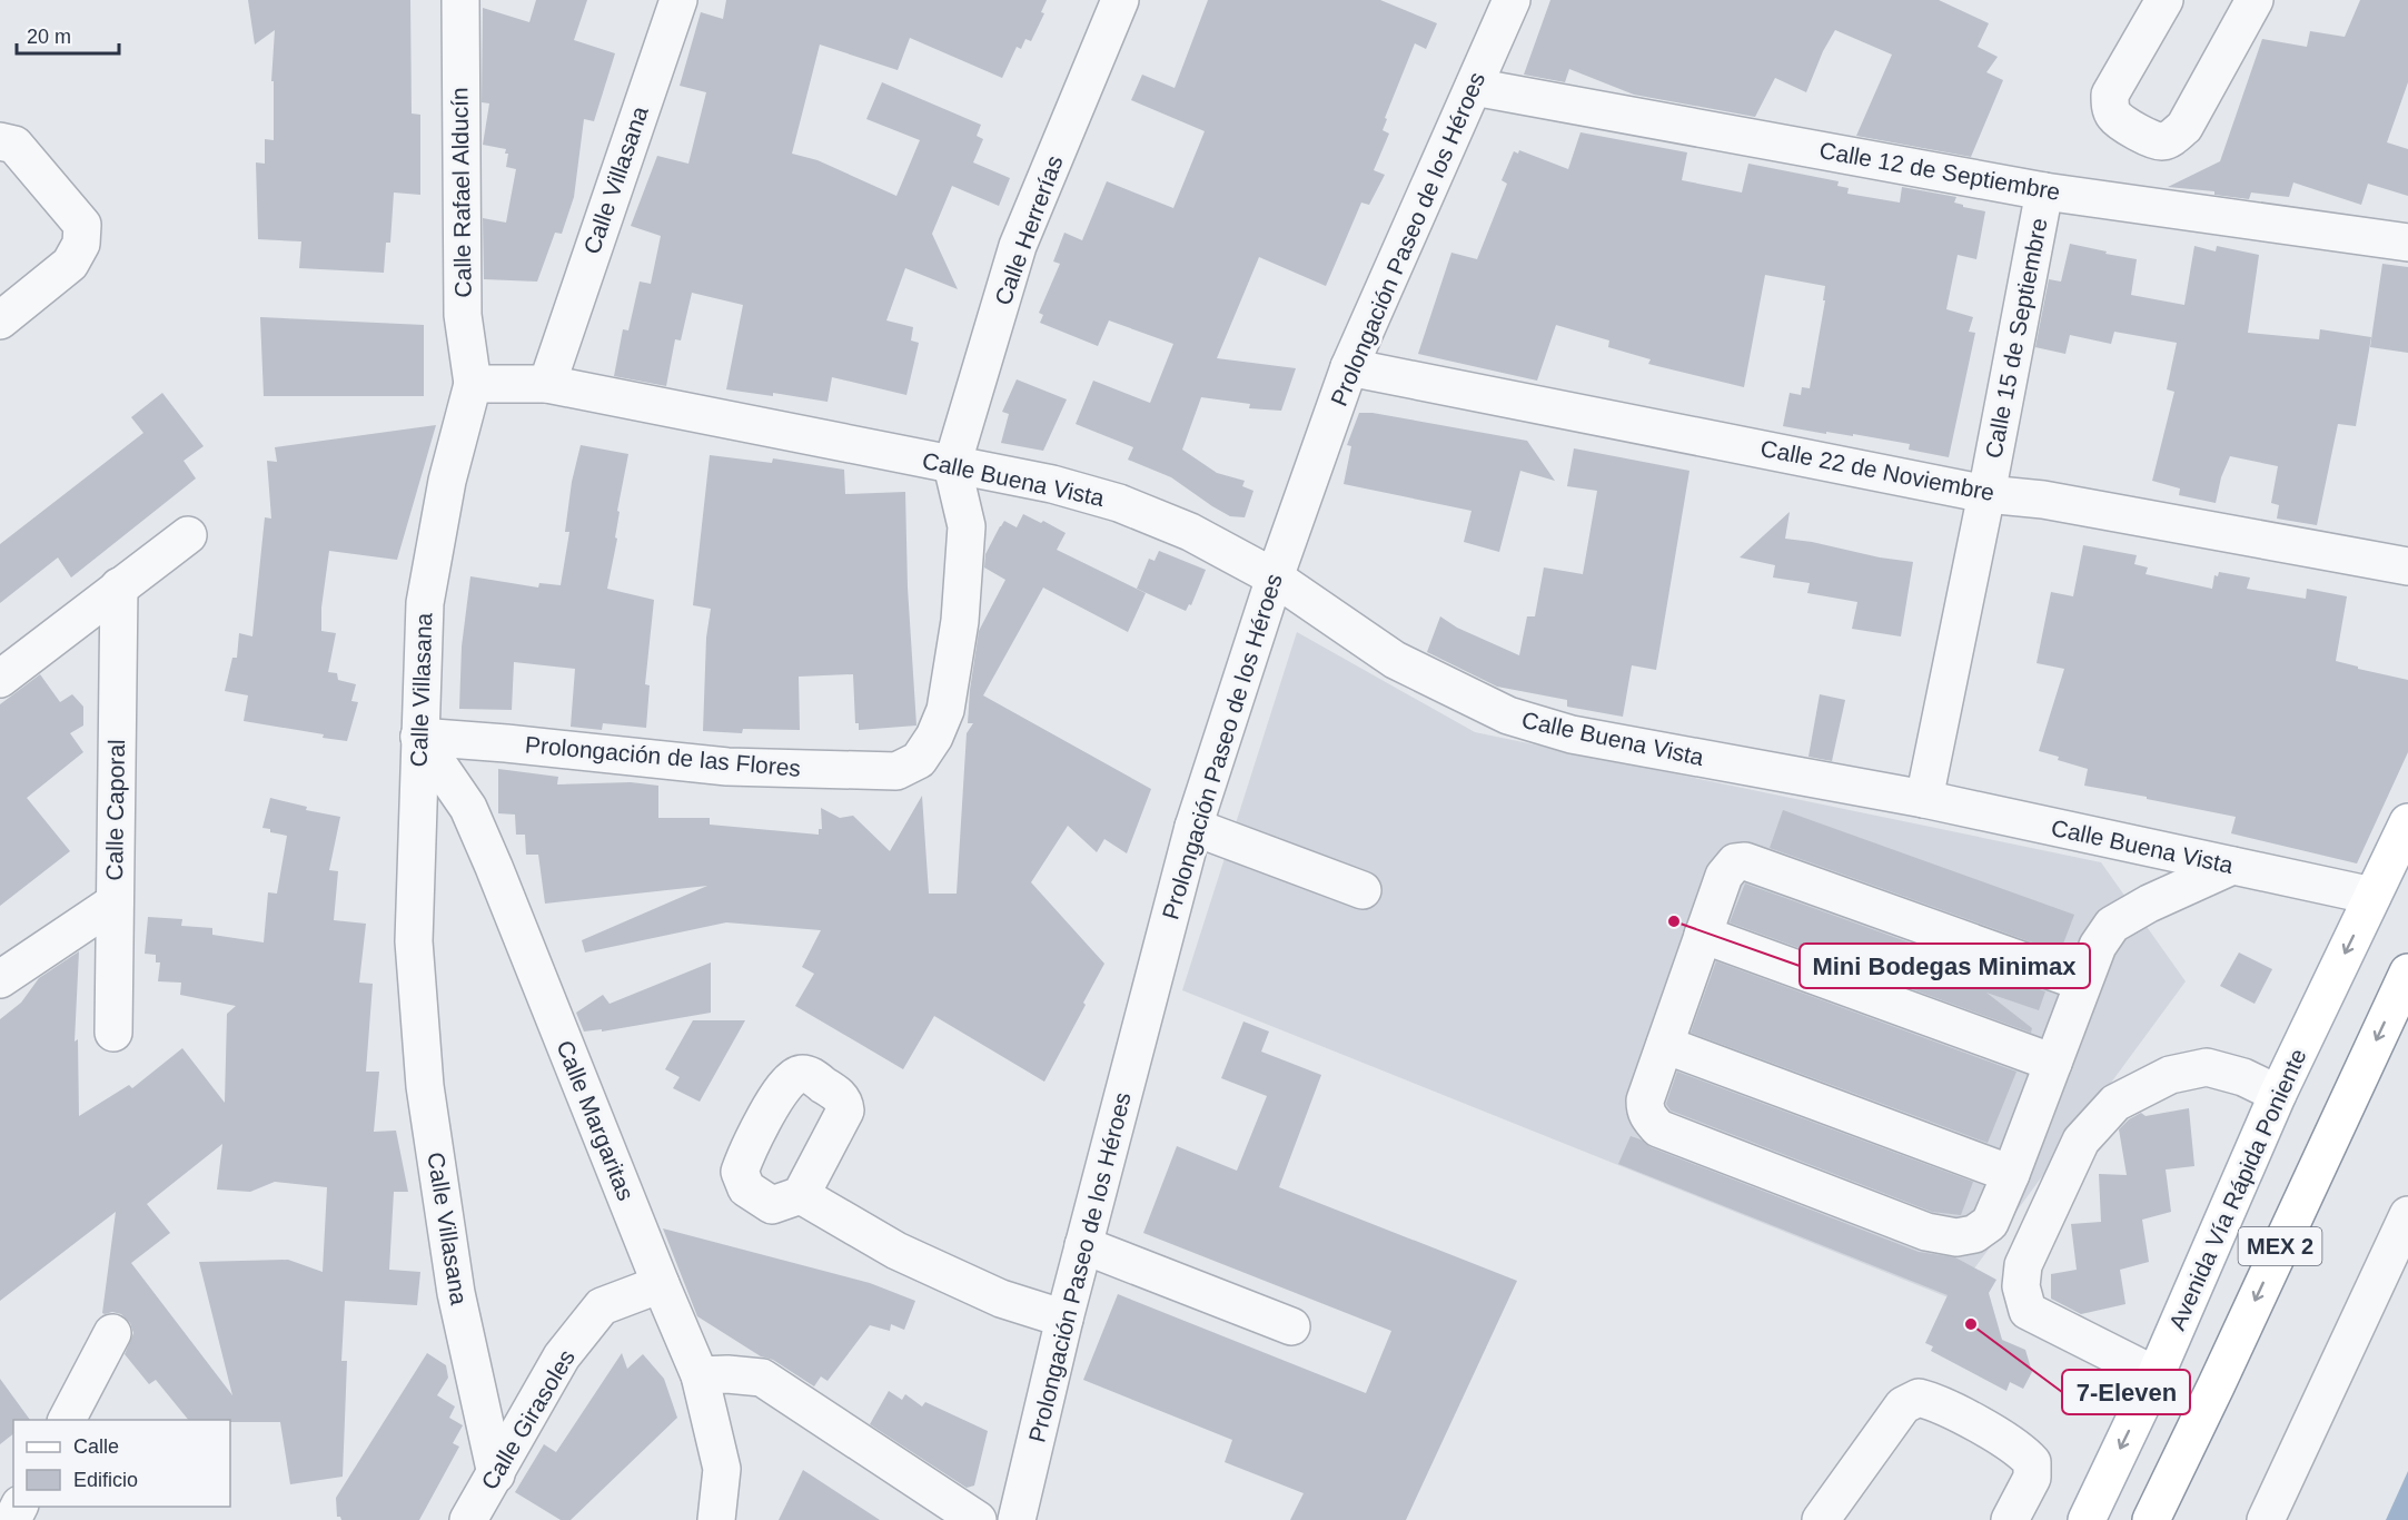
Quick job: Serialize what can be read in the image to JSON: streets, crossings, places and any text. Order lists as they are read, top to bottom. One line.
{"streets":{"main road":["Avenida Vía Rápida Poniente","MEX 2"],"street":["Calle 12 de Septiembre","Calle Villasana","Calle Rafael Alducín","Calle Herrerías","Prolongación Paseo de los Héroes","Calle 15 de Septiembre","Calle 22 de Noviembre","Calle Buena Vista","Prolongación de las Flores","Calle Caporal","Calle Margaritas","Calle Girasoles"]},"crossings":[["Calle 12 de Septiembre","Prolongación Paseo de los Héroes"],["Calle 12 de Septiembre","Calle 15 de Septiembre"],["Calle Villasana","Calle Rafael Alducín"],["Calle Villasana","Calle Buena Vista"],["Calle Villasana","Prolongación de las Flores"],["Calle Villasana","Calle Margaritas"],["Calle Villasana","Calle Girasoles"],["Calle Herrerías","Calle Buena Vista"],["Calle Herrerías","Prolongación de las Flores"],["Prolongación Paseo de los Héroes","Calle 22 de Noviembre"],["Prolongación Paseo de los Héroes","Calle Buena Vista"],["Calle 15 de Septiembre","Calle 22 de Noviembre"],["Calle 15 de Septiembre","Calle Buena Vista"],["Calle Buena Vista","Prolongación de las Flores"],["Calle Buena Vista","Avenida Vía Rápida Poniente"],["Prolongación de las Flores","Calle Margaritas"],["Calle Margaritas","Calle Girasoles"]],"places":["Mini Bodegas Minimax","7-Eleven"],"legend":["Calle","Edificio"],"scale_bar":"20 m"}
